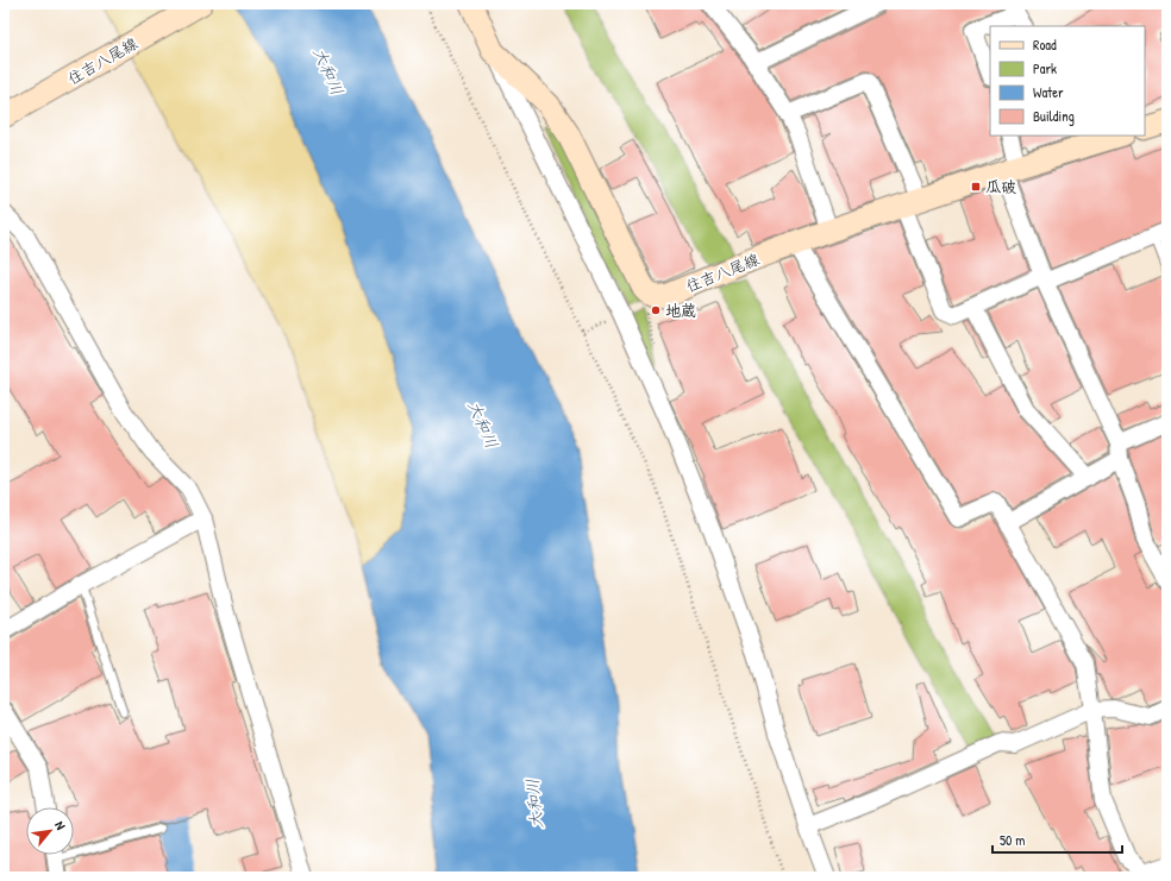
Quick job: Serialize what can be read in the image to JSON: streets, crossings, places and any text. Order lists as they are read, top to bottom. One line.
{"streets":{"main road":["住吉八尾線"]},"water":["大和川"],"places":{"transit":["瓜破"],"other":["地蔵"]},"legend":["Road","Park","Water","Building"],"scale_bar":"50 m","north":"top right"}
